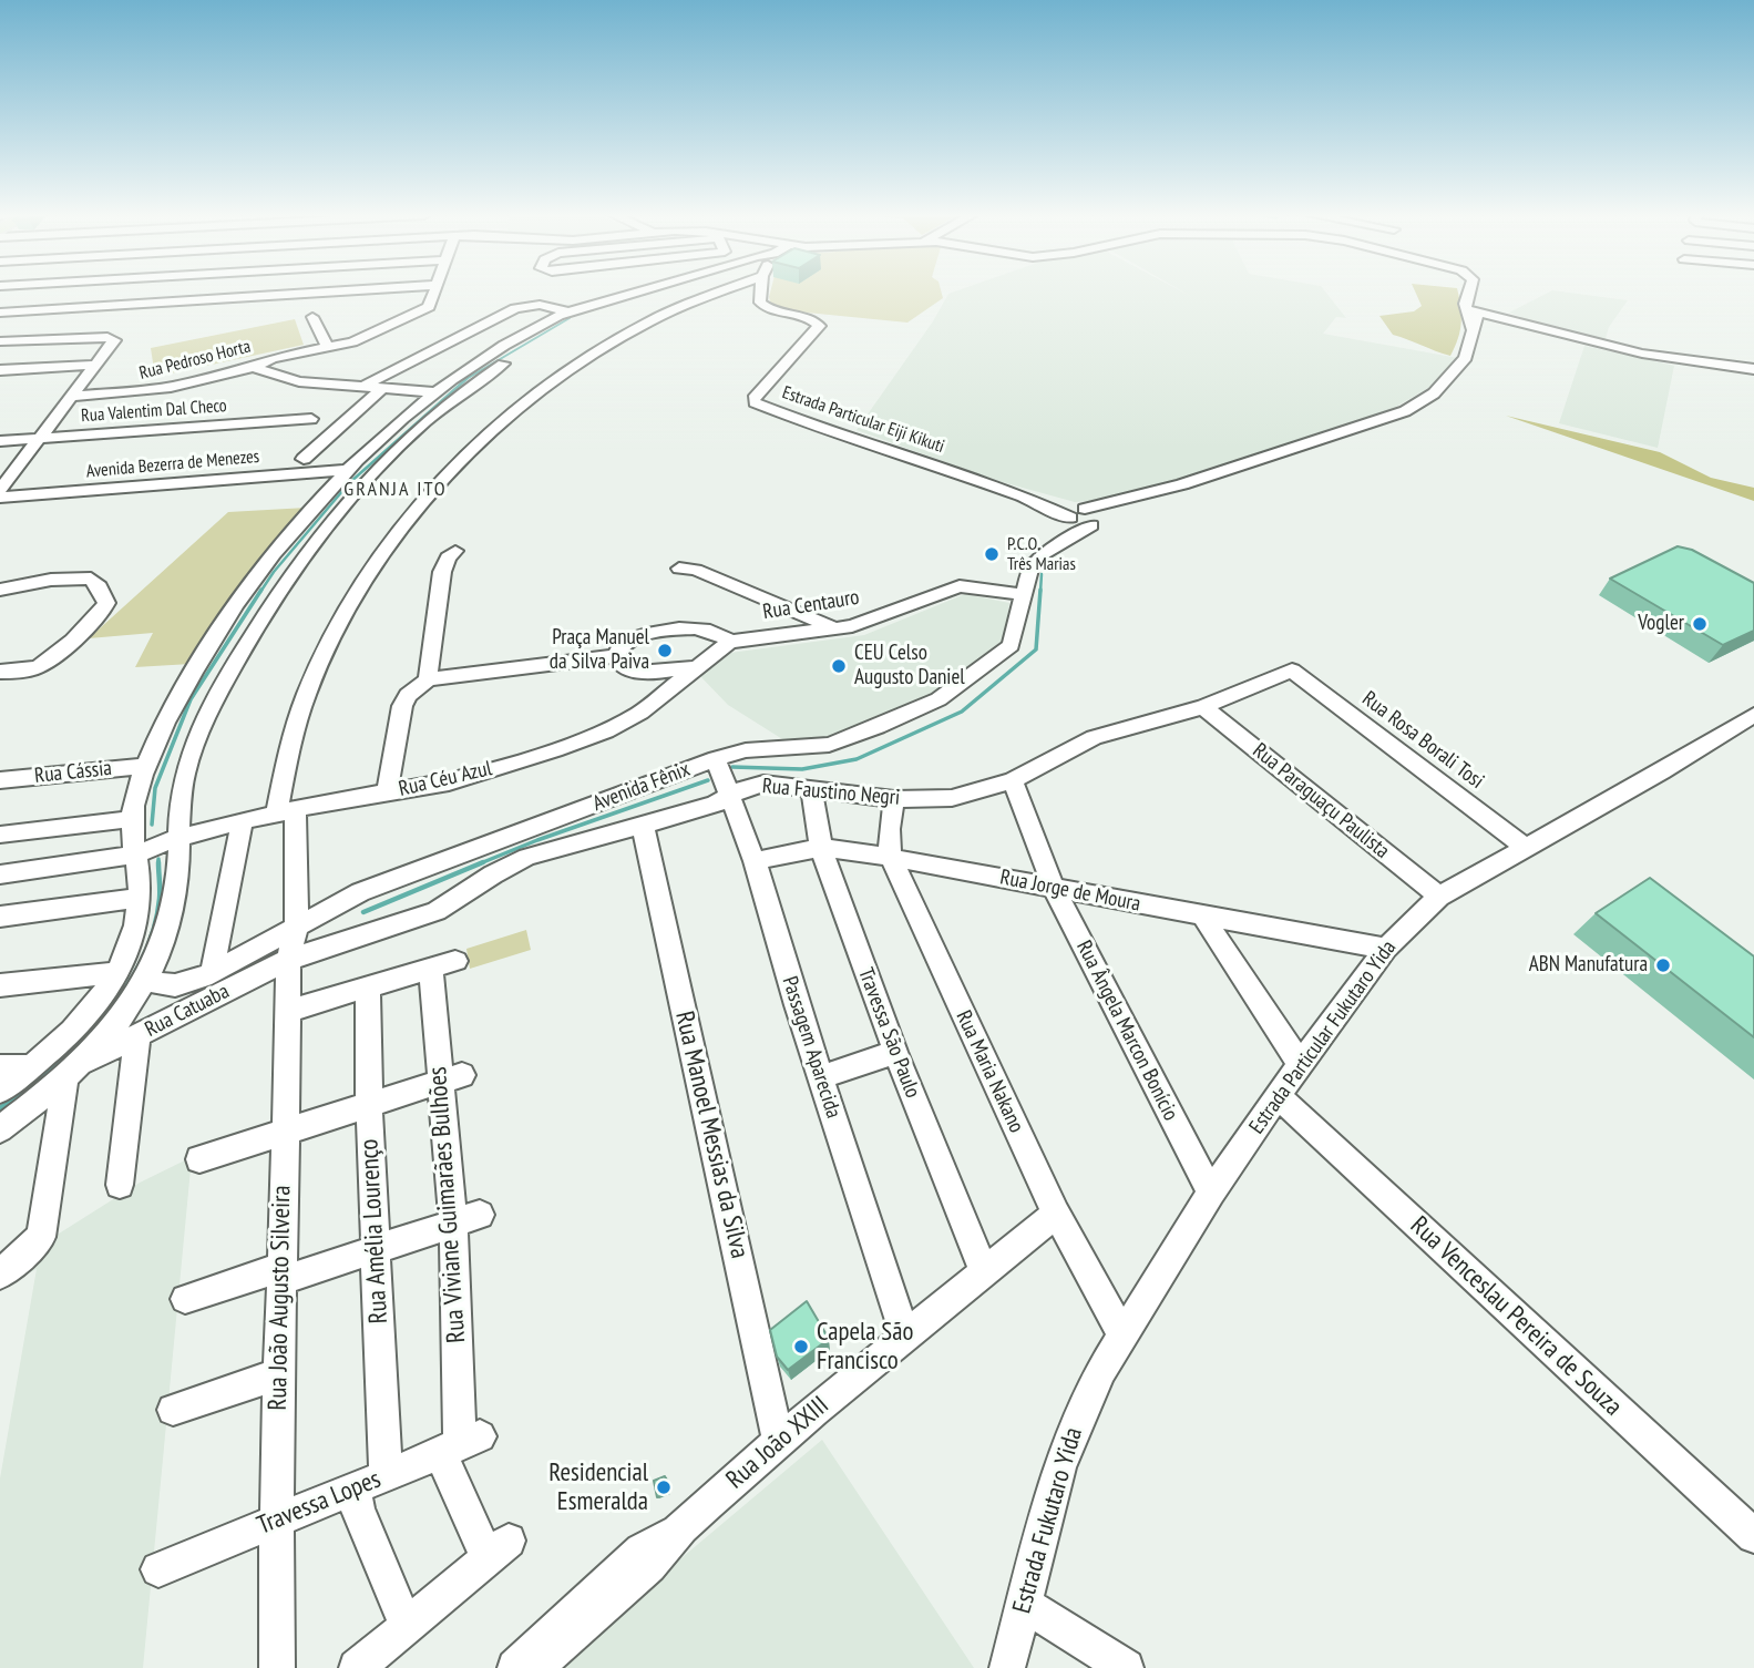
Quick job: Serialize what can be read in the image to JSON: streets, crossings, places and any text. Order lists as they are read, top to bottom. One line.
{"streets":{"street":["Rua Pedroso Horta","Rua Valentim Dal Checo","Estrada Particular Eiji Kikuti","Avenida Bezerra de Menezes","Rua Centauro","Rua Rosa Borali Tosi","Rua Cássia","Rua Céu Azul","Avenida Fênix","Rua Faustino Negri","Rua Paraguaçu Paulista","Rua Jorge de Moura","Rua Catuaba","Rua Ângela Marcon Bonício","Travessa São Paulo","Estrada Particular Fukutaro Yida","Passagem Aparecida","Rua Maria Nakano","Rua Manoel Messias da Silva","Rua Viviane Guimarães Bulhões","Rua Amélia Lourenço","Rua João Augusto Silveira","Rua Venceslau Pereira de Souza","Rua João XXIII","Travessa Lopes","Estrada Fukutaro Yida"]},"crossings":[["Estrada Particular Eiji Kikuti","Avenida Fênix"],["Rua Centauro","Rua Céu Azul"],["Rua Centauro","Avenida Fênix"],["Rua Rosa Borali Tosi","Rua Faustino Negri"],["Rua Rosa Borali Tosi","Estrada Particular Fukutaro Yida"],["Rua Céu Azul","Rua João Augusto Silveira"],["Avenida Fênix","Passagem Aparecida"],["Avenida Fênix","Rua João Augusto Silveira"],["Rua Faustino Negri","Rua Paraguaçu Paulista"],["Rua Faustino Negri","Rua Catuaba"],["Rua Faustino Negri","Rua Ângela Marcon Bonício"],["Rua Faustino Negri","Travessa São Paulo"],["Rua Faustino Negri","Passagem Aparecida"],["Rua Faustino Negri","Rua Maria Nakano"],["Rua Faustino Negri","Rua Manoel Messias da Silva"],["Rua Faustino Negri","Rua João Augusto Silveira"],["Rua Paraguaçu Paulista","Estrada Particular Fukutaro Yida"],["Rua Jorge de Moura","Rua Ângela Marcon Bonício"],["Rua Jorge de Moura","Travessa São Paulo"],["Rua Jorge de Moura","Estrada Particular Fukutaro Yida"],["Rua Jorge de Moura","Passagem Aparecida"],["Rua Jorge de Moura","Rua Maria Nakano"],["Rua Catuaba","Rua João Augusto Silveira"],["Rua Ângela Marcon Bonício","Estrada Particular Fukutaro Yida"],["Travessa São Paulo","Rua João XXIII"],["Estrada Particular Fukutaro Yida","Rua Maria Nakano"],["Estrada Particular Fukutaro Yida","Rua Venceslau Pereira de Souza"],["Estrada Particular Fukutaro Yida","Estrada Fukutaro Yida"],["Passagem Aparecida","Rua João XXIII"],["Rua Maria Nakano","Rua João XXIII"],["Rua Maria Nakano","Estrada Fukutaro Yida"],["Rua Manoel Messias da Silva","Rua João XXIII"],["Rua Viviane Guimarães Bulhões","Rua Amélia Lourenço"],["Rua Viviane Guimarães Bulhões","Travessa Lopes"],["Rua Amélia Lourenço","Travessa Lopes"],["Rua João Augusto Silveira","Travessa Lopes"]],"districts":["GRANJA ITO"],"places":["P.C.O. Três Marias","Vogler","Praça Manuel da Silva Paiva","CEU Celso Augusto Daniel","ABN Manufatura","Capela São Francisco","Residencial Esmeralda"]}
